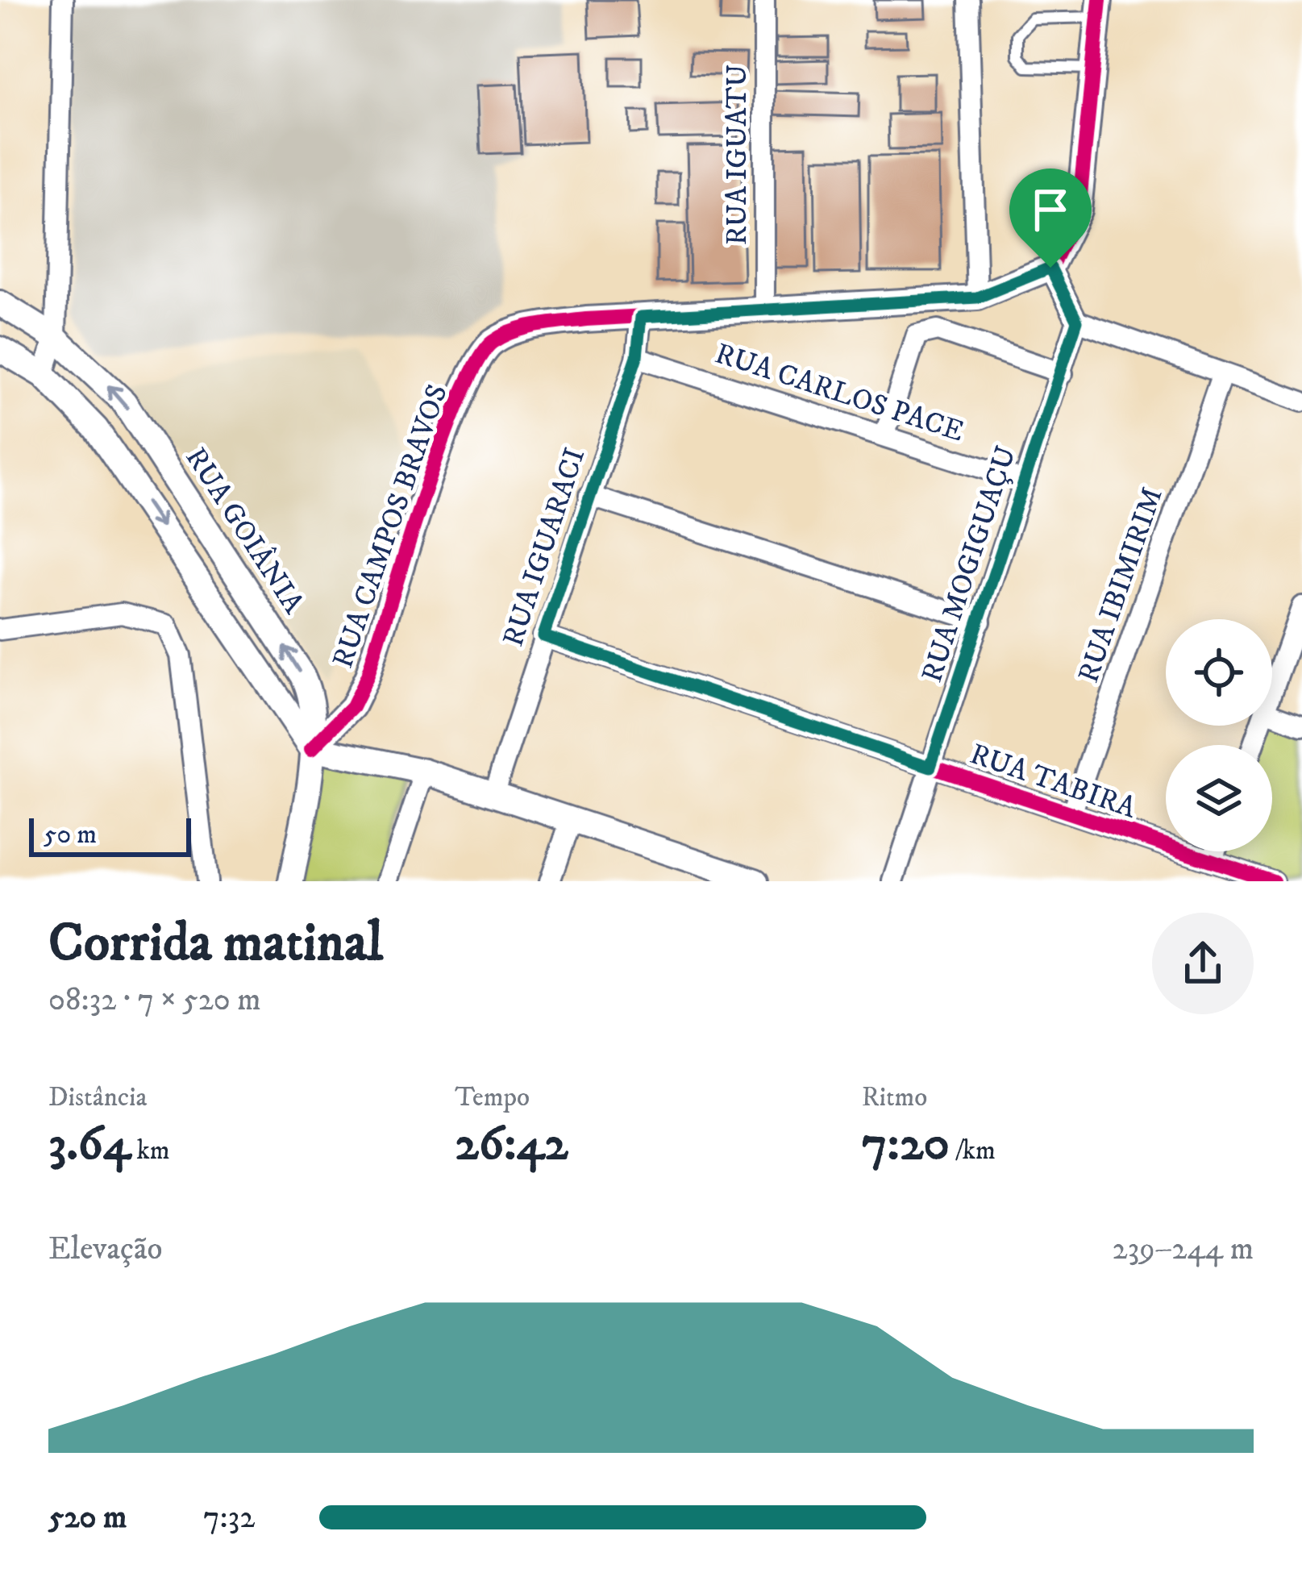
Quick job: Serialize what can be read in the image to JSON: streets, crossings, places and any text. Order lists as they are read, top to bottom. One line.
{"streets":{"street":["RUA IGUATU","RUA CARLOS PACE","RUA CAMPOS BRAVOS","RUA GOIÂNIA","RUA IGUARACI","RUA MOGIGUAÇU","RUA IBIMIRIM","RUA TABIRA"]},"crossings":[["RUA IGUATU","RUA CAMPOS BRAVOS"],["RUA CARLOS PACE","RUA IGUARACI"],["RUA CARLOS PACE","RUA MOGIGUAÇU"],["RUA CAMPOS BRAVOS","RUA GOIÂNIA"],["RUA CAMPOS BRAVOS","RUA IGUARACI"],["RUA IGUARACI","RUA TABIRA"],["RUA MOGIGUAÇU","RUA TABIRA"],["RUA IBIMIRIM","RUA TABIRA"]],"scale_bar":"50 m","page":{"scale":"50 m","heading":["Corrida matinal","08:32 · 7 × 520 m"],"stats":[["Distância","3.64 km"],["Tempo","26:42"],["Ritmo","7:20 /km"]],"chart":["Elevação","239–244 m"],"list":[{"name":"520 m","note":"7:32"}]}}
